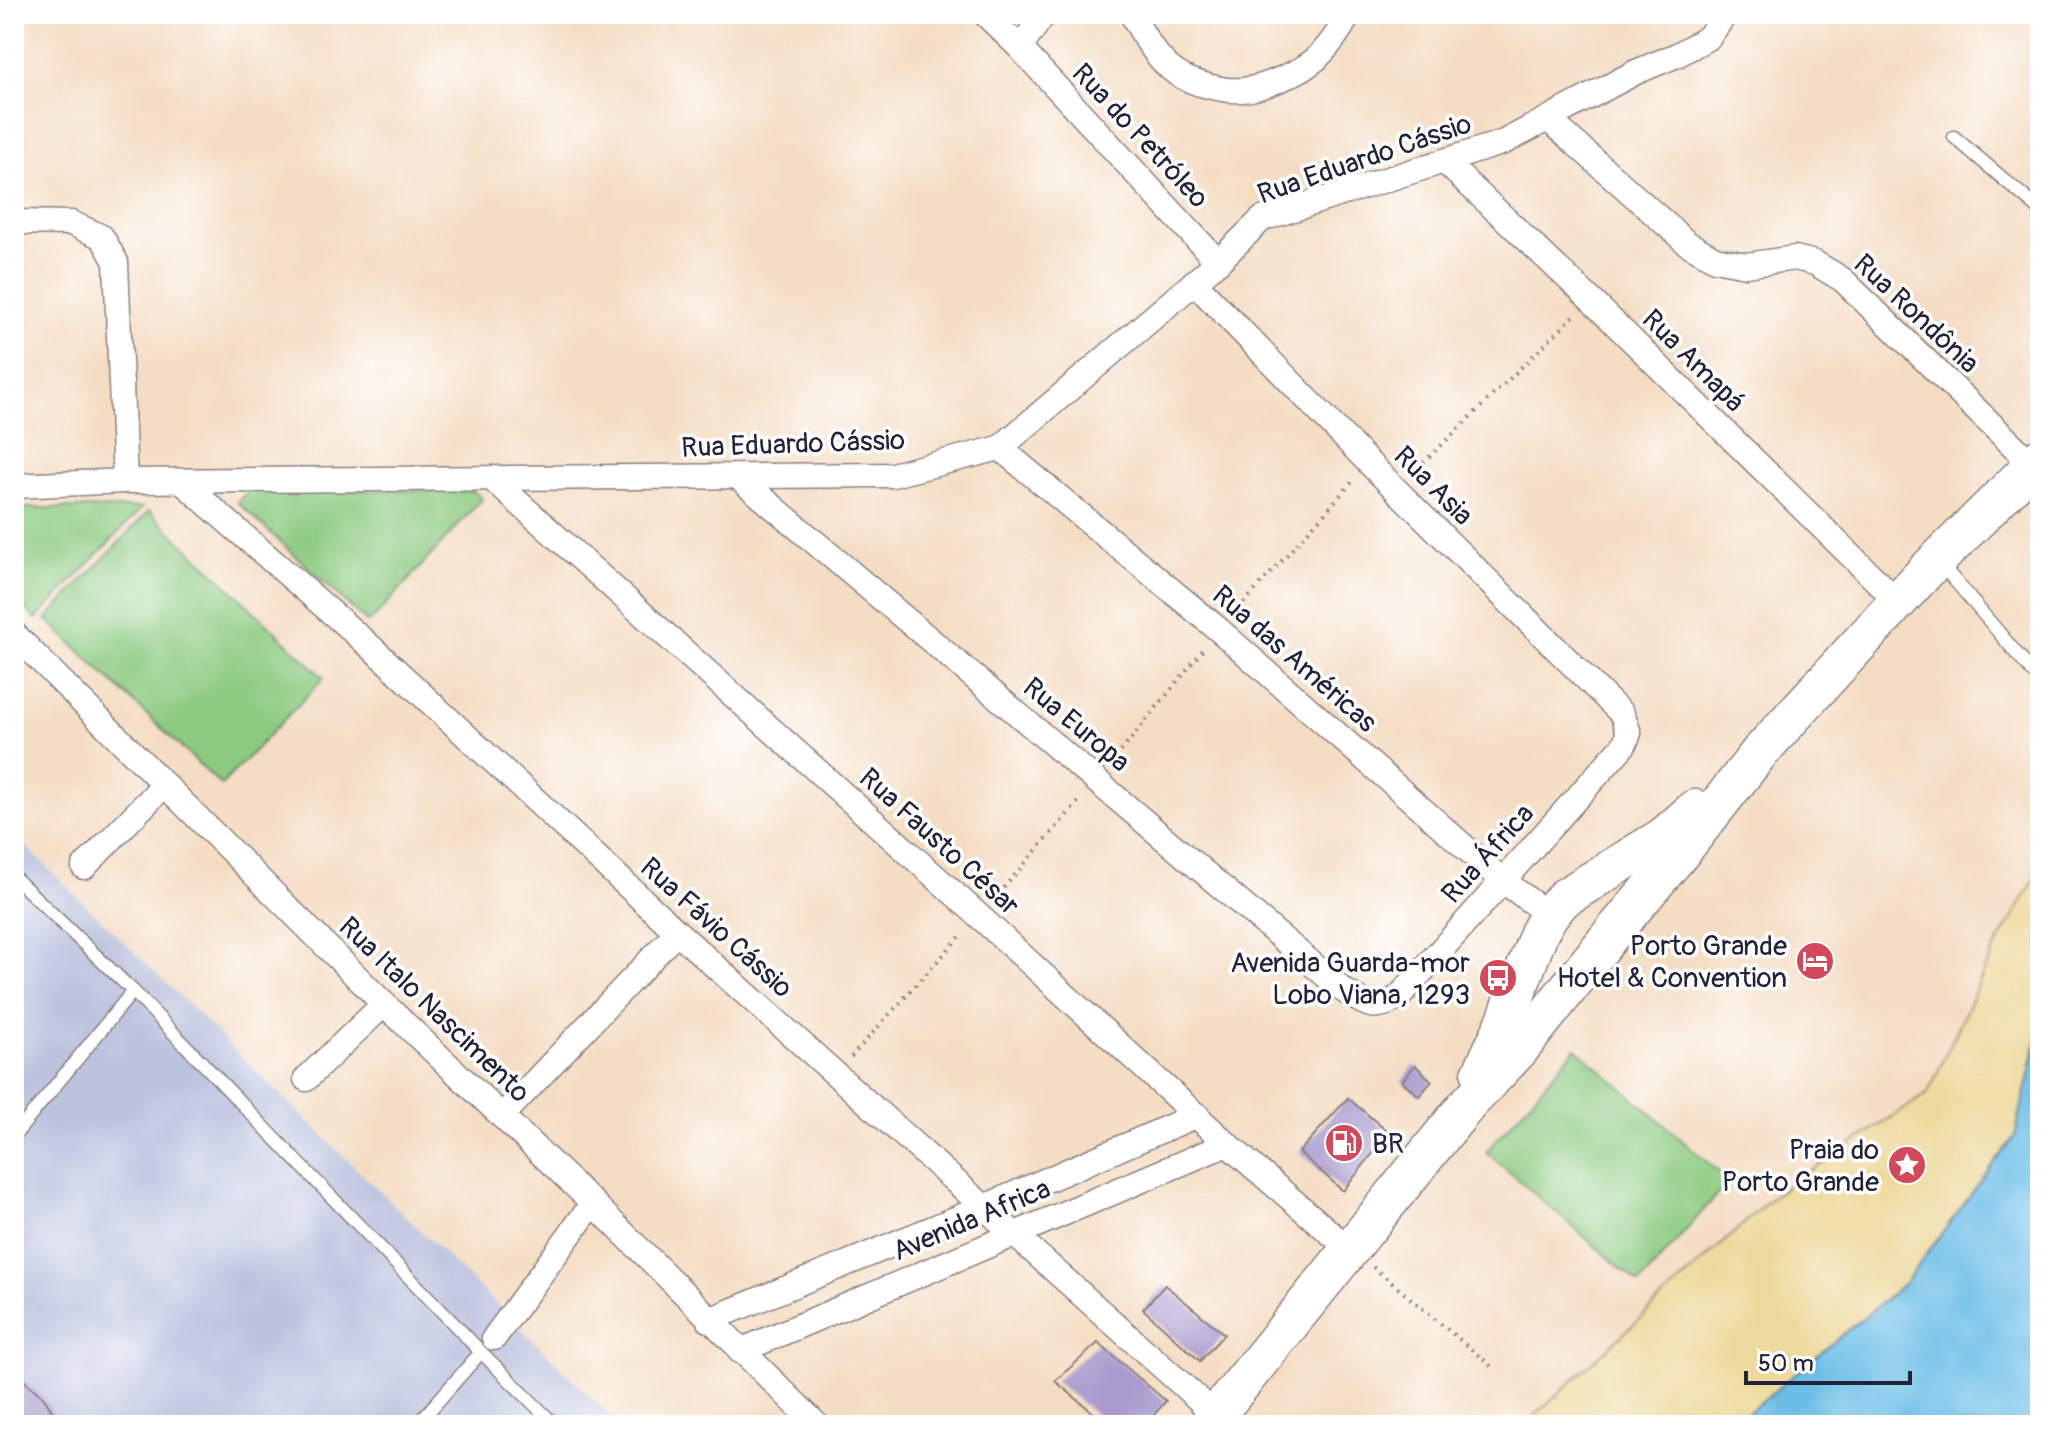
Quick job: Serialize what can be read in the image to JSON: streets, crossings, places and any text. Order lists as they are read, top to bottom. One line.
{"streets":{"street":["Rua do Petróleo","Rua Eduardo Cássio","Rua Rondônia","Rua Amapá","Rua Asia","Rua das Américas","Rua Europa","Rua Fausto César","Rua África","Rua Fávio Cássio","Rua Italo Nascimento","Avenida Africa"]},"crossings":[["Rua do Petróleo","Rua Eduardo Cássio"],["Rua Eduardo Cássio","Rua Rondônia"],["Rua Eduardo Cássio","Rua Amapá"],["Rua Eduardo Cássio","Rua Asia"],["Rua Eduardo Cássio","Rua das Américas"],["Rua Eduardo Cássio","Rua Europa"],["Rua Eduardo Cássio","Rua Fausto César"],["Rua Eduardo Cássio","Rua Fávio Cássio"],["Rua Asia","Rua África"],["Rua das Américas","Rua África"],["Rua Europa","Rua África"],["Rua Fausto César","Avenida Africa"],["Rua Fávio Cássio","Avenida Africa"],["Rua Italo Nascimento","Avenida Africa"]],"places":{"hotel":["Porto Grande Hotel & Convention"],"bus stop":["Avenida Guarda-mor Lobo Viana, 1293"],"fuel station":["BR"],"place":["Praia do Porto Grande"]},"scale_bar":"50 m"}
